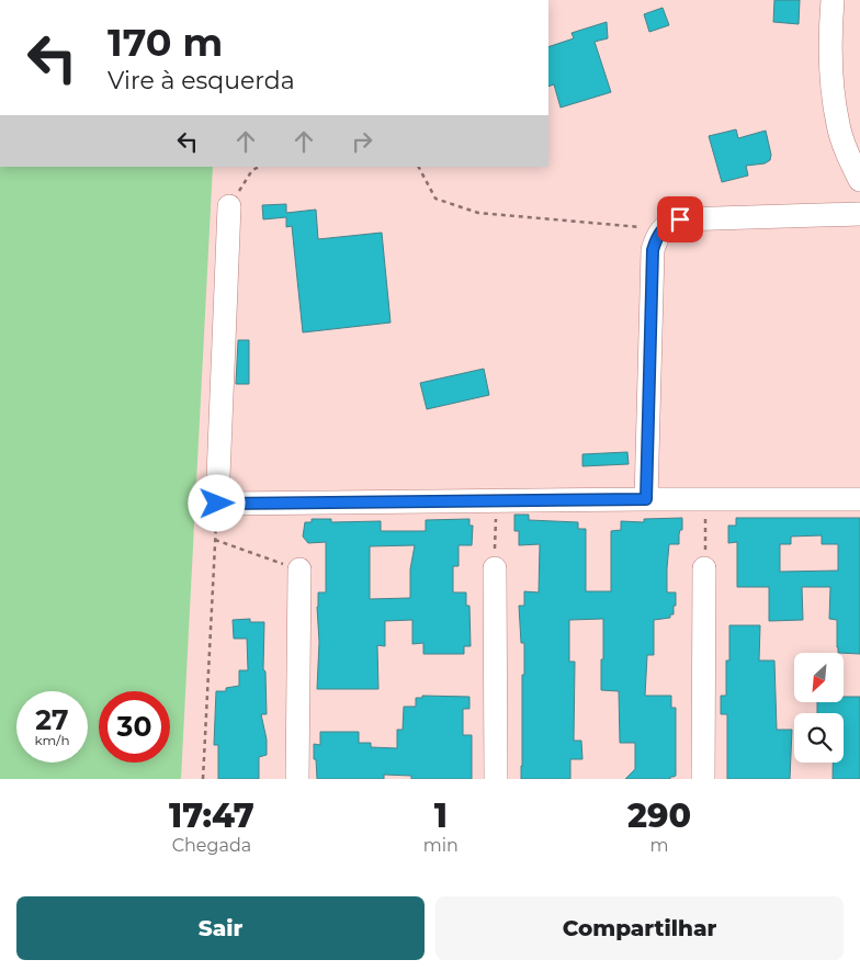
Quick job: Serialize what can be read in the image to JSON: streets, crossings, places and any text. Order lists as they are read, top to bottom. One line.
{"north":"bottom left","page":{"turn":["170 m","Vire à esquerda"],"speed":"27 km/h","limit":"30","eta":["17:47","Chegada","1","min","290","m"],"buttons":["Sair","Compartilhar"]}}
